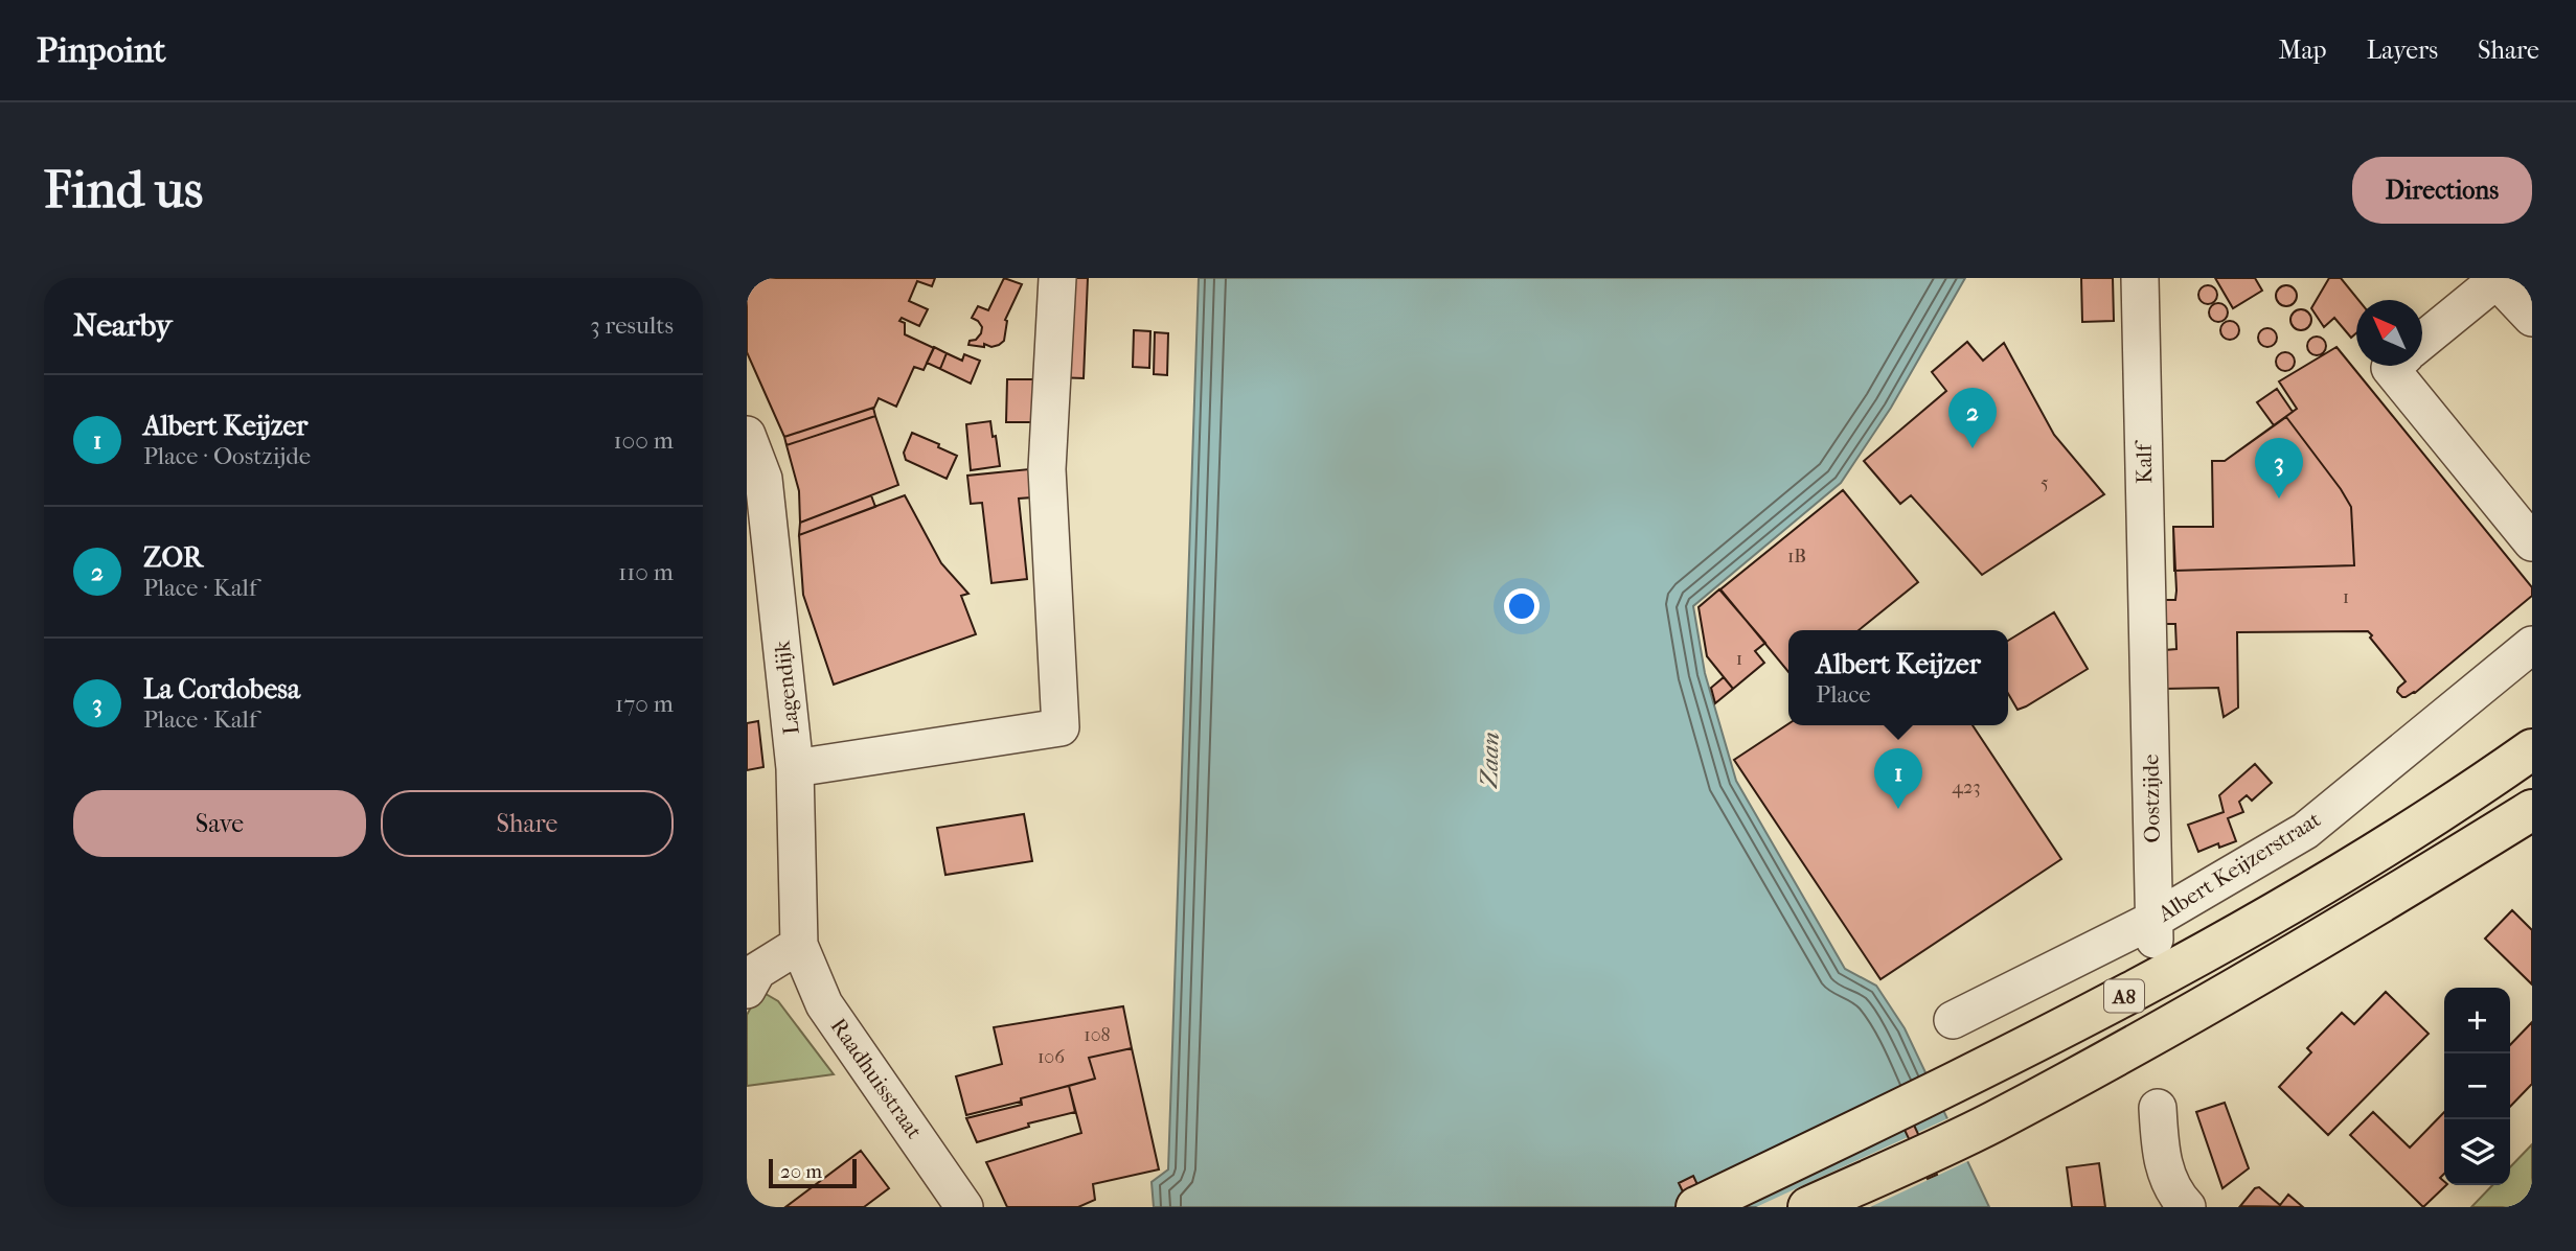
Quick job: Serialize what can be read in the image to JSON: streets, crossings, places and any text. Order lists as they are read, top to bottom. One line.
{"streets":{"highway":["A8"],"street":["Kalf","Lagendijk","Oostzijde","Albert Keijzerstraat","Raadhuisstraat"]},"crossings":[["Kalf","Oostzijde"],["Lagendijk","Raadhuisstraat"],["Oostzijde","Albert Keijzerstraat"]],"water":["Zaan"],"house_numbers":["5","1B","1","1","423","108","106"],"scale_bar":"20 m","north":"top left","page":{"header":"Pinpoint","nav":["Map","Layers","Share"],"buttons":["Directions",["Save","Share"]],"title":"Find us","heading":["Nearby","3 results"],"list":[{"mark":"1","name":"Albert Keijzer","note":"Place · Oostzijde","value":"100 m"},{"mark":"2","name":"ZOR","note":"Place · Kalf","value":"110 m"},{"mark":"3","name":"La Cordobesa","note":"Place · Kalf","value":"170 m"}],"pins":["2","3","1"],"popup":["Albert Keijzer","Place"],"map_buttons":["+","−"],"scale":"20 m"}}
